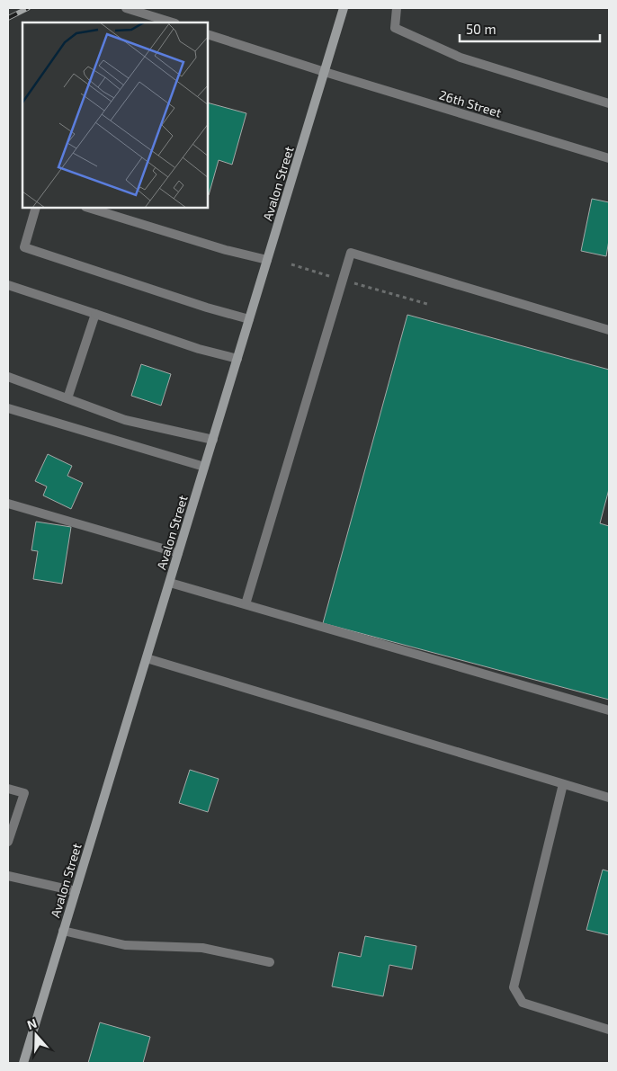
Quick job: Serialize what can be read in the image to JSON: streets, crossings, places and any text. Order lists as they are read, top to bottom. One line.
{"streets":{"street":["26th Street","Avalon Street"]},"crossings":[["26th Street","Avalon Street"]],"scale_bar":"50 m","north":"top"}
